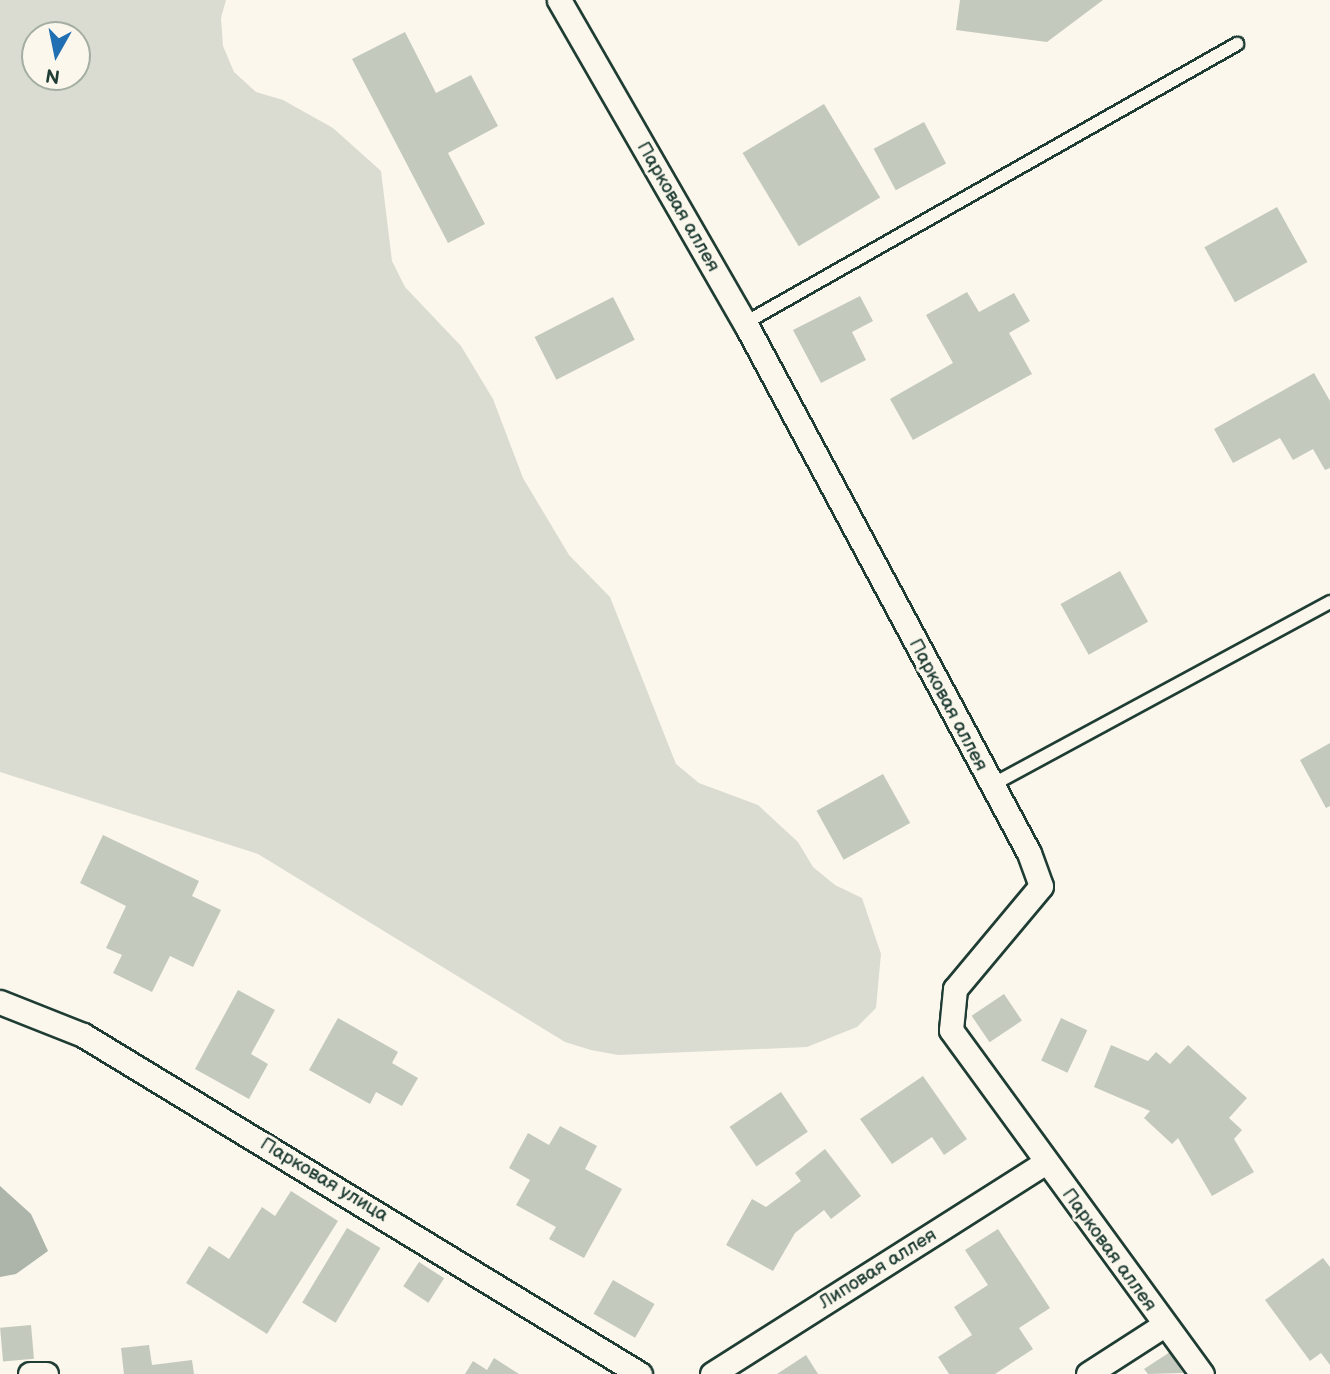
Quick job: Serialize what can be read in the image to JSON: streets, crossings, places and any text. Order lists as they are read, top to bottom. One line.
{"streets":{"street":["Парковая аллея","Парковая улица","Липовая аллея"]},"crossings":[["Парковая аллея","Липовая аллея"]],"north":"bottom"}
